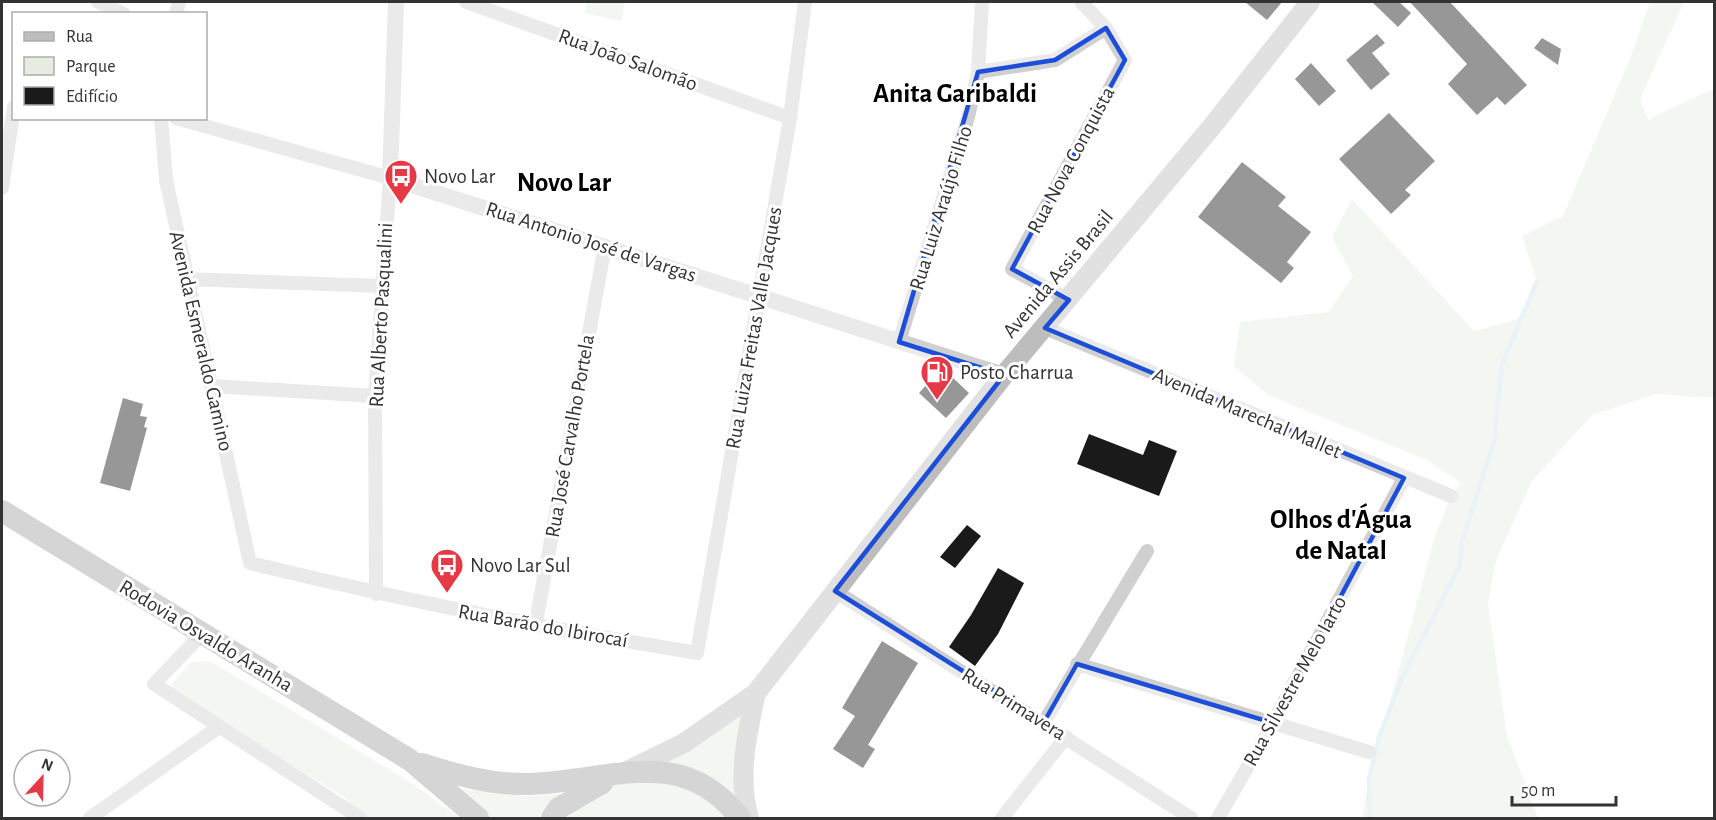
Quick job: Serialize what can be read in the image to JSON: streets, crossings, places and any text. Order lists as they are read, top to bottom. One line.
{"streets":{"highway":["Rodovia Osvaldo Aranha"],"main road":["Avenida Assis Brasil"],"street":["Rua João Salomão","Rua Nova Conquista","Rua Luiz Araújo Filho","Rua Antonio José de Vargas","Rua Alberto Pasqualini","Rua Luiza Freitas Valle Jacques","Avenida Esmeraldo Gamino","Avenida Marechal Mallet","Rua José Carvalho Portela","Rua Barão do Ibirocaí","Rua Silvestre Melo Iarto","Rua Primavera"]},"crossings":[["Rua João Salomão","Rua Luiza Freitas Valle Jacques"],["Rua Nova Conquista","Avenida Assis Brasil"],["Rua Luiz Araújo Filho","Rua Antonio José de Vargas"],["Rua Antonio José de Vargas","Avenida Assis Brasil"],["Rua Antonio José de Vargas","Rua Alberto Pasqualini"],["Rua Antonio José de Vargas","Rua Luiza Freitas Valle Jacques"],["Rua Antonio José de Vargas","Rua José Carvalho Portela"],["Avenida Assis Brasil","Avenida Marechal Mallet"],["Avenida Assis Brasil","Rua Primavera"],["Rua Alberto Pasqualini","Rua Barão do Ibirocaí"],["Rua Luiza Freitas Valle Jacques","Rua Barão do Ibirocaí"],["Avenida Esmeraldo Gamino","Rua Barão do Ibirocaí"],["Avenida Marechal Mallet","Rua Silvestre Melo Iarto"],["Rua José Carvalho Portela","Rua Barão do Ibirocaí"]],"districts":["Anita Garibaldi","Novo Lar","Olhos d'Água de Natal"],"places":{"bus stop":["Novo Lar","Novo Lar Sul"],"fuel station":["Posto Charrua"]},"legend":["Rua","Parque","Edifício"],"scale_bar":"50 m","north":"top"}
